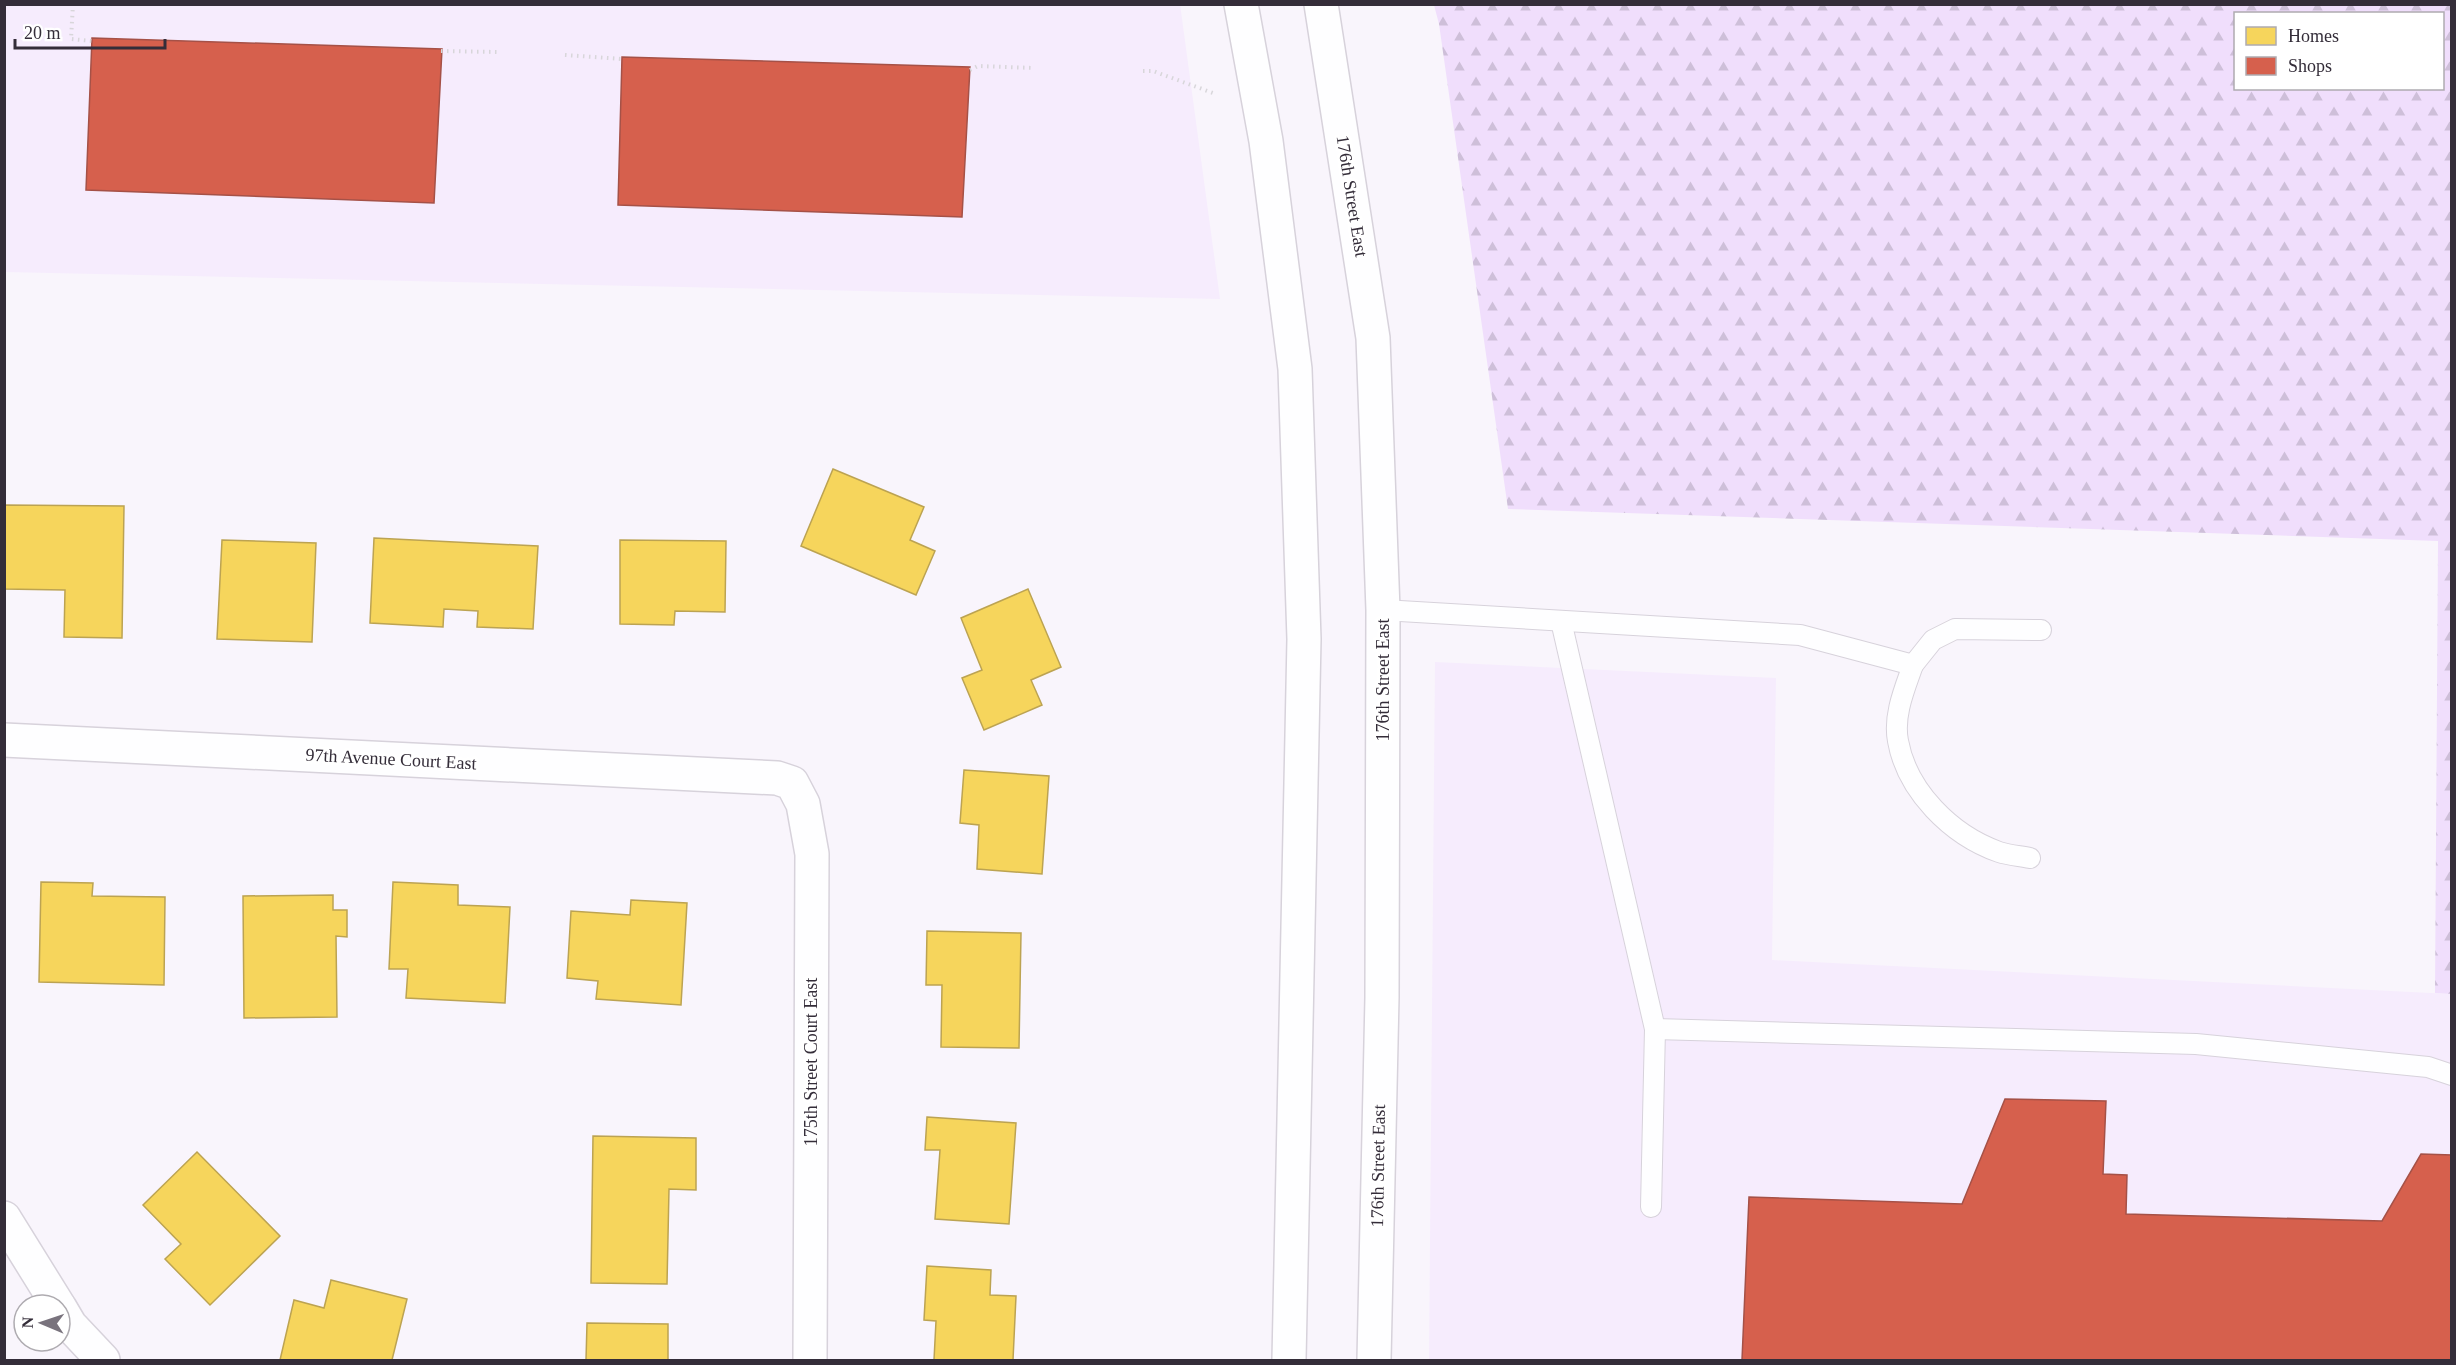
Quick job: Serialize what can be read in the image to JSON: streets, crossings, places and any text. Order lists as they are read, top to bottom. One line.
{"streets":{"main road":["176th Street East","97th Avenue Court East","175th Street Court East"]},"crossings":[["97th Avenue Court East","175th Street Court East"]],"legend":["Homes","Shops"],"scale_bar":"20 m","north":"left"}
